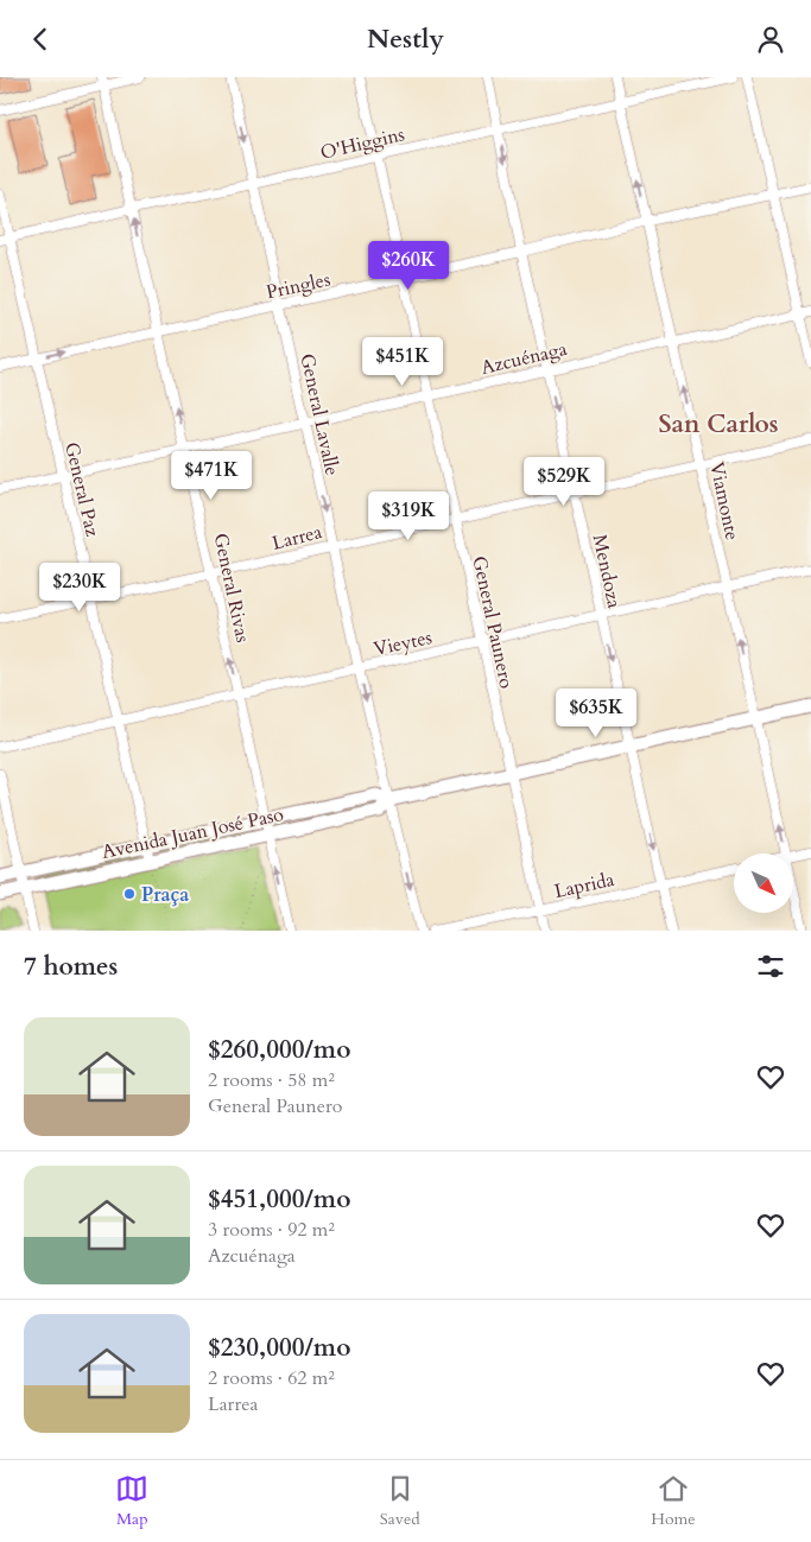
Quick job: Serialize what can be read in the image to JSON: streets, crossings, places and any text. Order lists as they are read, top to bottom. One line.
{"streets":{"main road":["Avenida Juan José Paso"],"street":["O'Higgins","Pringles","Azcuénaga","General Lavalle","General Paz","Viamonte","Larrea","Mendoza","General Rivas","General Paunero","Vieytes","Laprida"]},"crossings":[["O'Higgins","General Lavalle"],["O'Higgins","General Paz"],["O'Higgins","Viamonte"],["O'Higgins","Mendoza"],["O'Higgins","General Rivas"],["O'Higgins","General Paunero"],["Pringles","General Lavalle"],["Pringles","General Paz"],["Pringles","Viamonte"],["Pringles","Mendoza"],["Pringles","General Rivas"],["Pringles","General Paunero"],["Azcuénaga","General Lavalle"],["Azcuénaga","General Paz"],["Azcuénaga","Viamonte"],["Azcuénaga","Mendoza"],["Azcuénaga","General Rivas"],["Azcuénaga","General Paunero"],["General Lavalle","Larrea"],["General Lavalle","Vieytes"],["General Lavalle","Avenida Juan José Paso"],["General Paz","Larrea"],["General Paz","Vieytes"],["General Paz","Avenida Juan José Paso"],["Viamonte","Larrea"],["Viamonte","Vieytes"],["Viamonte","Avenida Juan José Paso"],["Larrea","Mendoza"],["Larrea","General Rivas"],["Larrea","General Paunero"],["Mendoza","Vieytes"],["Mendoza","Avenida Juan José Paso"],["Mendoza","Laprida"],["General Rivas","Vieytes"],["General Rivas","Avenida Juan José Paso"],["General Paunero","Vieytes"],["General Paunero","Avenida Juan José Paso"],["General Paunero","Laprida"]],"one_way":["General Lavalle","Viamonte","Mendoza","General Rivas"],"districts":["San Carlos"],"places":["Praça"],"north":"bottom right","page":{"header":"Nestly","price":["$260K","$451K","$471K","$529K","$319K","$230K","$635K"],"heading":"7 homes","list":[{"name":"$260,000/mo","note":"2 rooms · 58 m² · General Paunero"},{"name":"$451,000/mo","note":"3 rooms · 92 m² · Azcuénaga"},{"name":"$230,000/mo","note":"2 rooms · 62 m² · Larrea"}],"tabs":["Map","Saved","Home"]}}
